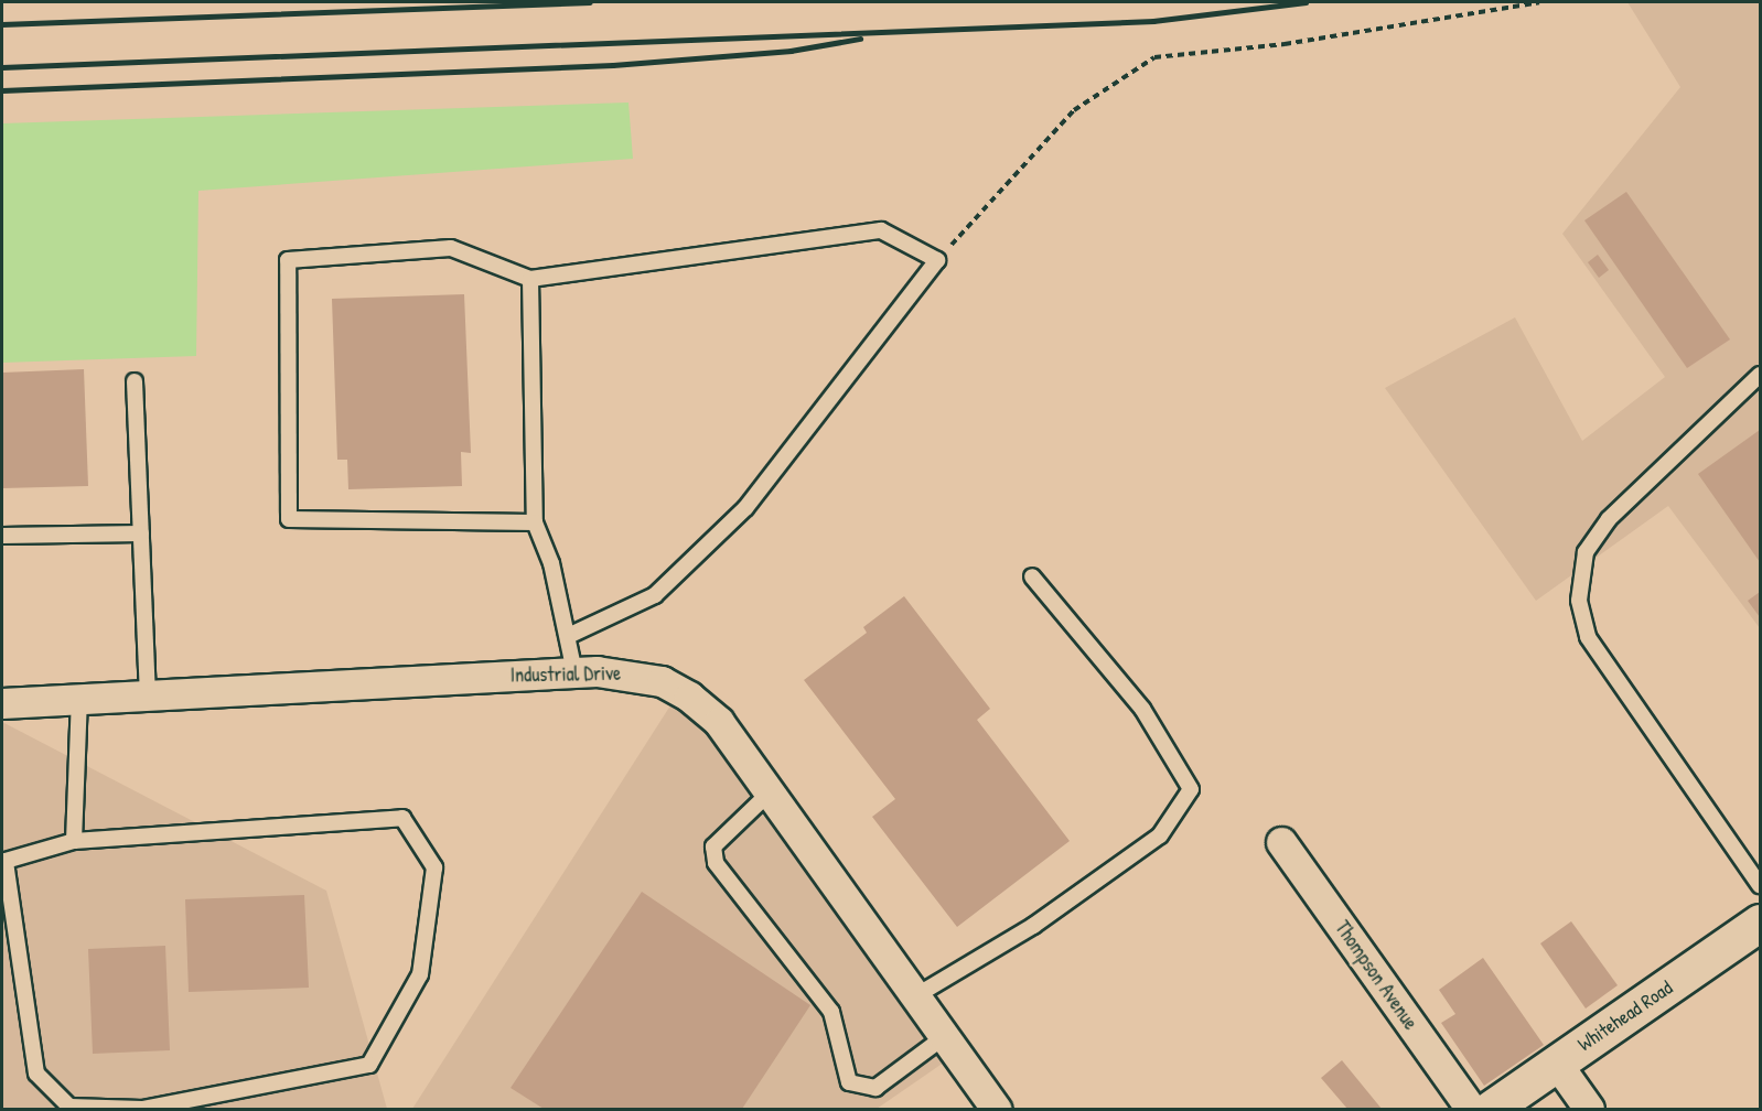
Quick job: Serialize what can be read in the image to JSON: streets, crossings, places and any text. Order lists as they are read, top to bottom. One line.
{"streets":{"street":["Industrial Drive","Thompson Avenue","Whitehead Road"]}}
